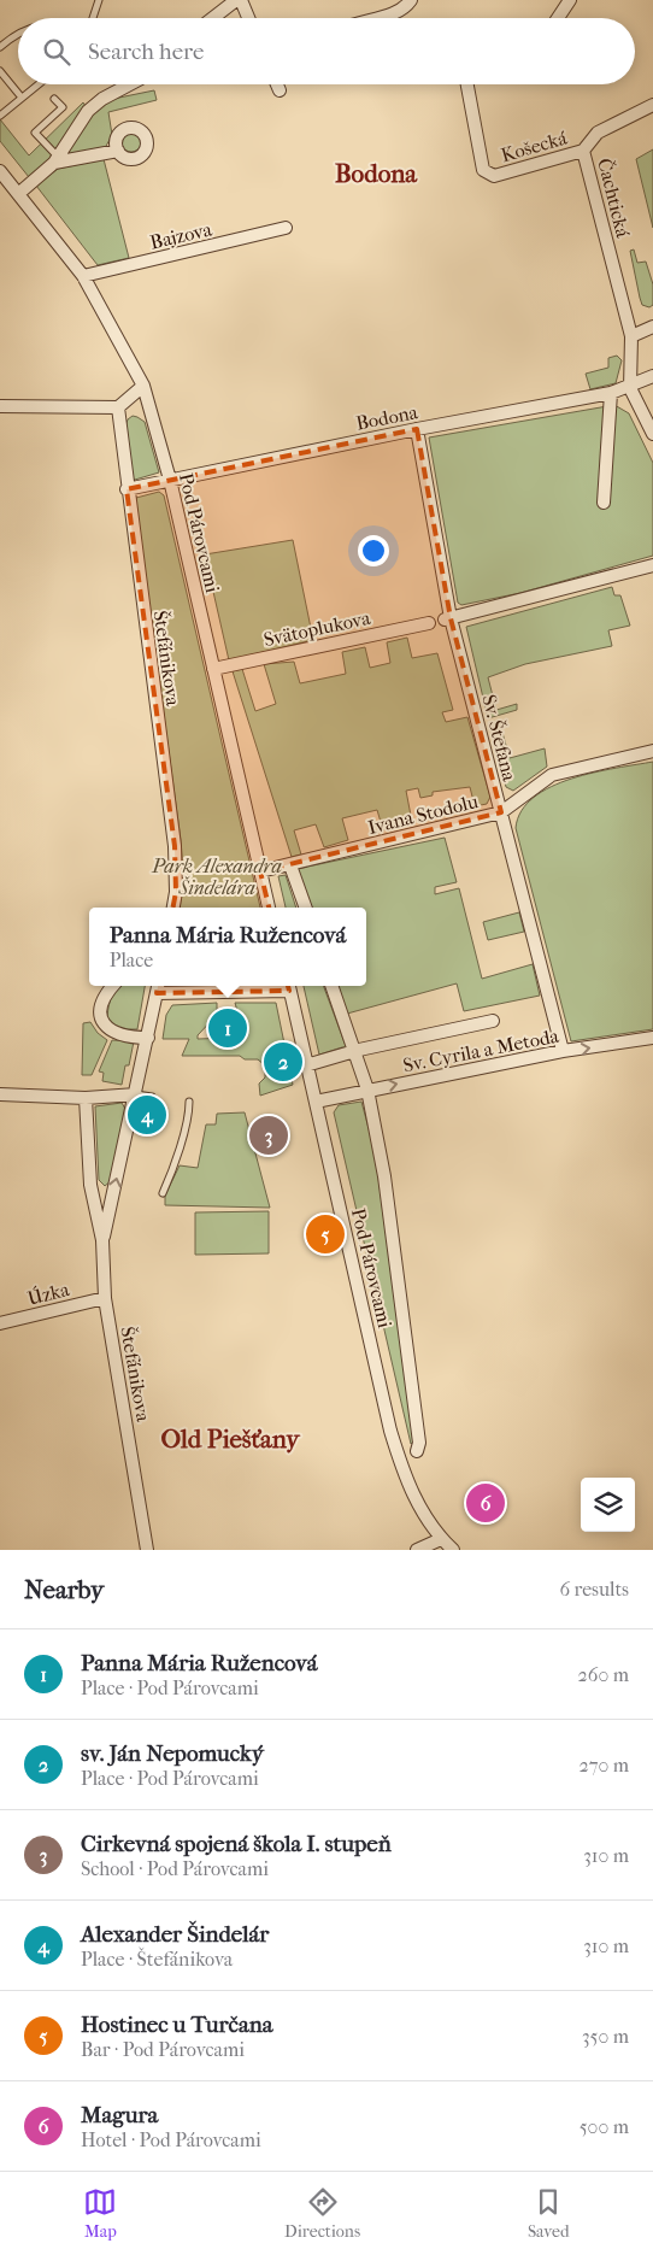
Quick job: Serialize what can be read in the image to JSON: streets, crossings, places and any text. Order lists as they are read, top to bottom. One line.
{"streets":{"street":["Košecká","Čachtická","Bajzova","Bodona","Pod Párovcami","Svätoplukova","Štefánikova","Sv. Štefana","Ivana Stodolu","Sv. Cyrila a Metoda","Úzka"]},"crossings":[["Košecká","Čachtická"],["Čachtická","Bodona"],["Bajzova","Pod Párovcami"],["Bodona","Pod Párovcami"],["Bodona","Štefánikova"],["Bodona","Sv. Štefana"],["Pod Párovcami","Svätoplukova"],["Pod Párovcami","Ivana Stodolu"],["Pod Párovcami","Sv. Cyrila a Metoda"],["Štefánikova","Úzka"],["Sv. Štefana","Ivana Stodolu"],["Sv. Štefana","Sv. Cyrila a Metoda"]],"districts":["Bodona","Old Piešťany"],"parks":["Park Alexandra Šindelára"],"page":{"search":"Search here","popup":["Panna Mária Ružencová","Place"],"pins":["1","2","4","3","5","6"],"heading":["Nearby","6 results"],"list":[{"mark":"1","name":"Panna Mária Ružencová","note":"Place · Pod Párovcami","value":"260 m"},{"mark":"2","name":"sv. Ján Nepomucký","note":"Place · Pod Párovcami","value":"270 m"},{"mark":"3","name":"Cirkevná spojená škola I. stupeň","note":"School · Pod Párovcami","value":"310 m"},{"mark":"4","name":"Alexander Šindelár","note":"Place · Štefánikova","value":"310 m"},{"mark":"5","name":"Hostinec u Turčana","note":"Bar · Pod Párovcami","value":"350 m"},{"mark":"6","name":"Magura","note":"Hotel · Pod Párovcami","value":"500 m"}],"nav":["Map","Directions","Saved"]}}
